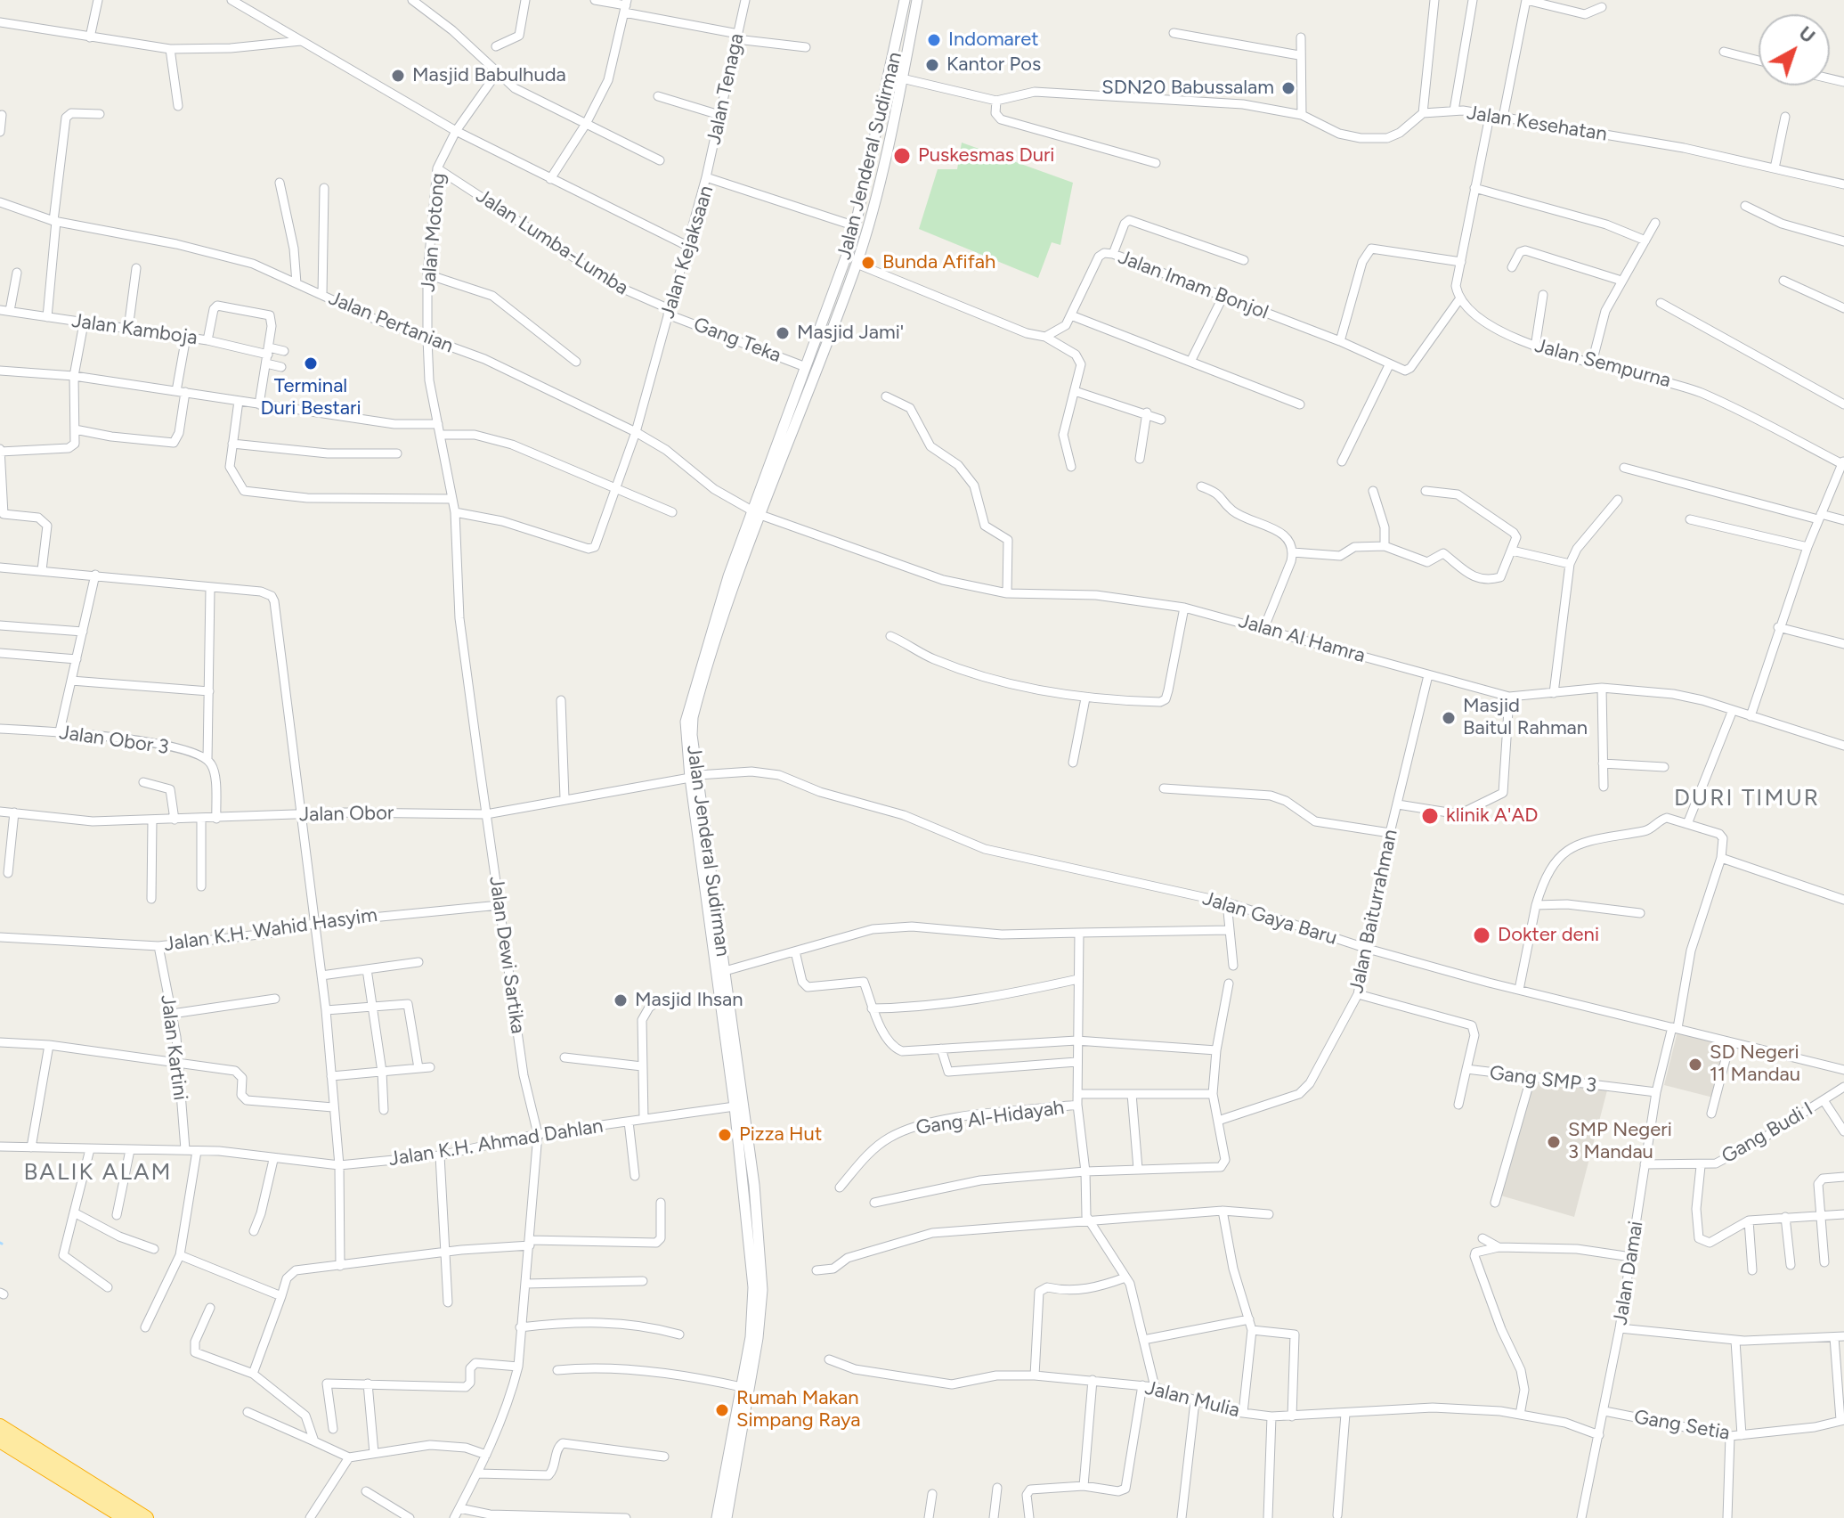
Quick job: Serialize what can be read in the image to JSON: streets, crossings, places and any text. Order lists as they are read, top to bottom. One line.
{"streets":{"street":["Jalan Tenaga","Jalan Kesehatan","Jalan Jenderal Sudirman","Jalan Motong","Jalan Lumba-Lumba","Jalan Kejaksaan","Jalan Imam Bonjol","Jalan Pertanian","Jalan Kamboja","Gang Teka","Jalan Sempurna","Jalan Al Hamra","Jalan Obor 3","Jalan Obor","Jalan Baiturrahman","Jalan Gaya Baru","Jalan K.H. Wahid Hasyim","Jalan Dewi Sartika","Jalan Kartini","Gang SMP 3","Gang Al-Hidayah","Gang Budi I","Jalan K.H. Ahmad Dahlan","Jalan Damai","Jalan Mulia","Gang Setia"]},"crossings":[["Jalan Tenaga","Jalan Kejaksaan"],["Jalan Jenderal Sudirman","Jalan Kejaksaan"],["Jalan Jenderal Sudirman","Jalan Pertanian"],["Jalan Jenderal Sudirman","Gang Teka"],["Jalan Jenderal Sudirman","Jalan Al Hamra"],["Jalan Jenderal Sudirman","Jalan Obor"],["Jalan Jenderal Sudirman","Jalan Gaya Baru"],["Jalan Jenderal Sudirman","Jalan K.H. Ahmad Dahlan"],["Jalan Motong","Jalan Lumba-Lumba"],["Jalan Motong","Jalan Pertanian"],["Jalan Motong","Jalan Dewi Sartika"],["Jalan Lumba-Lumba","Jalan Kejaksaan"],["Jalan Lumba-Lumba","Gang Teka"],["Jalan Kejaksaan","Jalan Pertanian"],["Jalan Kejaksaan","Gang Teka"],["Jalan Kejaksaan","Jalan Dewi Sartika"],["Jalan Pertanian","Jalan Al Hamra"],["Jalan Al Hamra","Jalan Baiturrahman"],["Jalan Obor","Jalan Gaya Baru"],["Jalan Obor","Jalan Dewi Sartika"],["Jalan Baiturrahman","Jalan Gaya Baru"],["Jalan Baiturrahman","Gang SMP 3"],["Jalan Gaya Baru","Jalan Damai"],["Jalan K.H. Wahid Hasyim","Jalan Dewi Sartika"],["Jalan K.H. Wahid Hasyim","Jalan Kartini"],["Jalan Dewi Sartika","Jalan K.H. Ahmad Dahlan"],["Jalan Kartini","Jalan K.H. Ahmad Dahlan"],["Gang SMP 3","Jalan Damai"],["Gang Budi I","Jalan Damai"],["Jalan Damai","Jalan Mulia"],["Jalan Damai","Gang Setia"]],"districts":["DURI TIMUR","BALIK ALAM"],"places":["Indomaret","Kantor Pos","Masjid Babulhuda","SDN20 Babussalam","Puskesmas Duri","Bunda Afifah","Masjid Jami'","Terminal Duri Bestari","Masjid Baitul Rahman","klinik A'AD","Dokter deni","Masjid Ihsan","SD Negeri 11 Mandau","Pizza Hut","SMP Negeri 3 Mandau","Rumah Makan Simpang Raya"],"north":"top right"}
